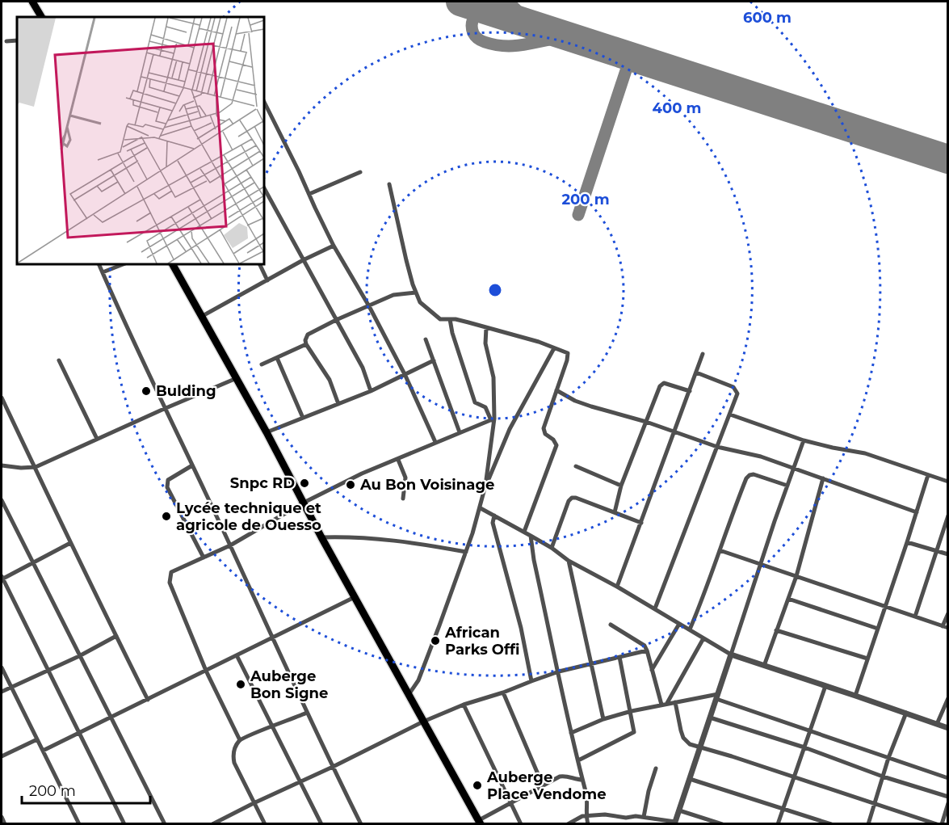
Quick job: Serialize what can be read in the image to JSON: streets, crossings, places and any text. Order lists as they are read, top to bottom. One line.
{"places":["Bulding","Snpc RD","Au Bon Voisinage","Lycée technique et agricole de Ouesso","African Parks Offi","Auberge Bon Signe","Auberge Place Vendome"],"scale_bar":"200 m","rings":["600 m","400 m","200 m"]}
